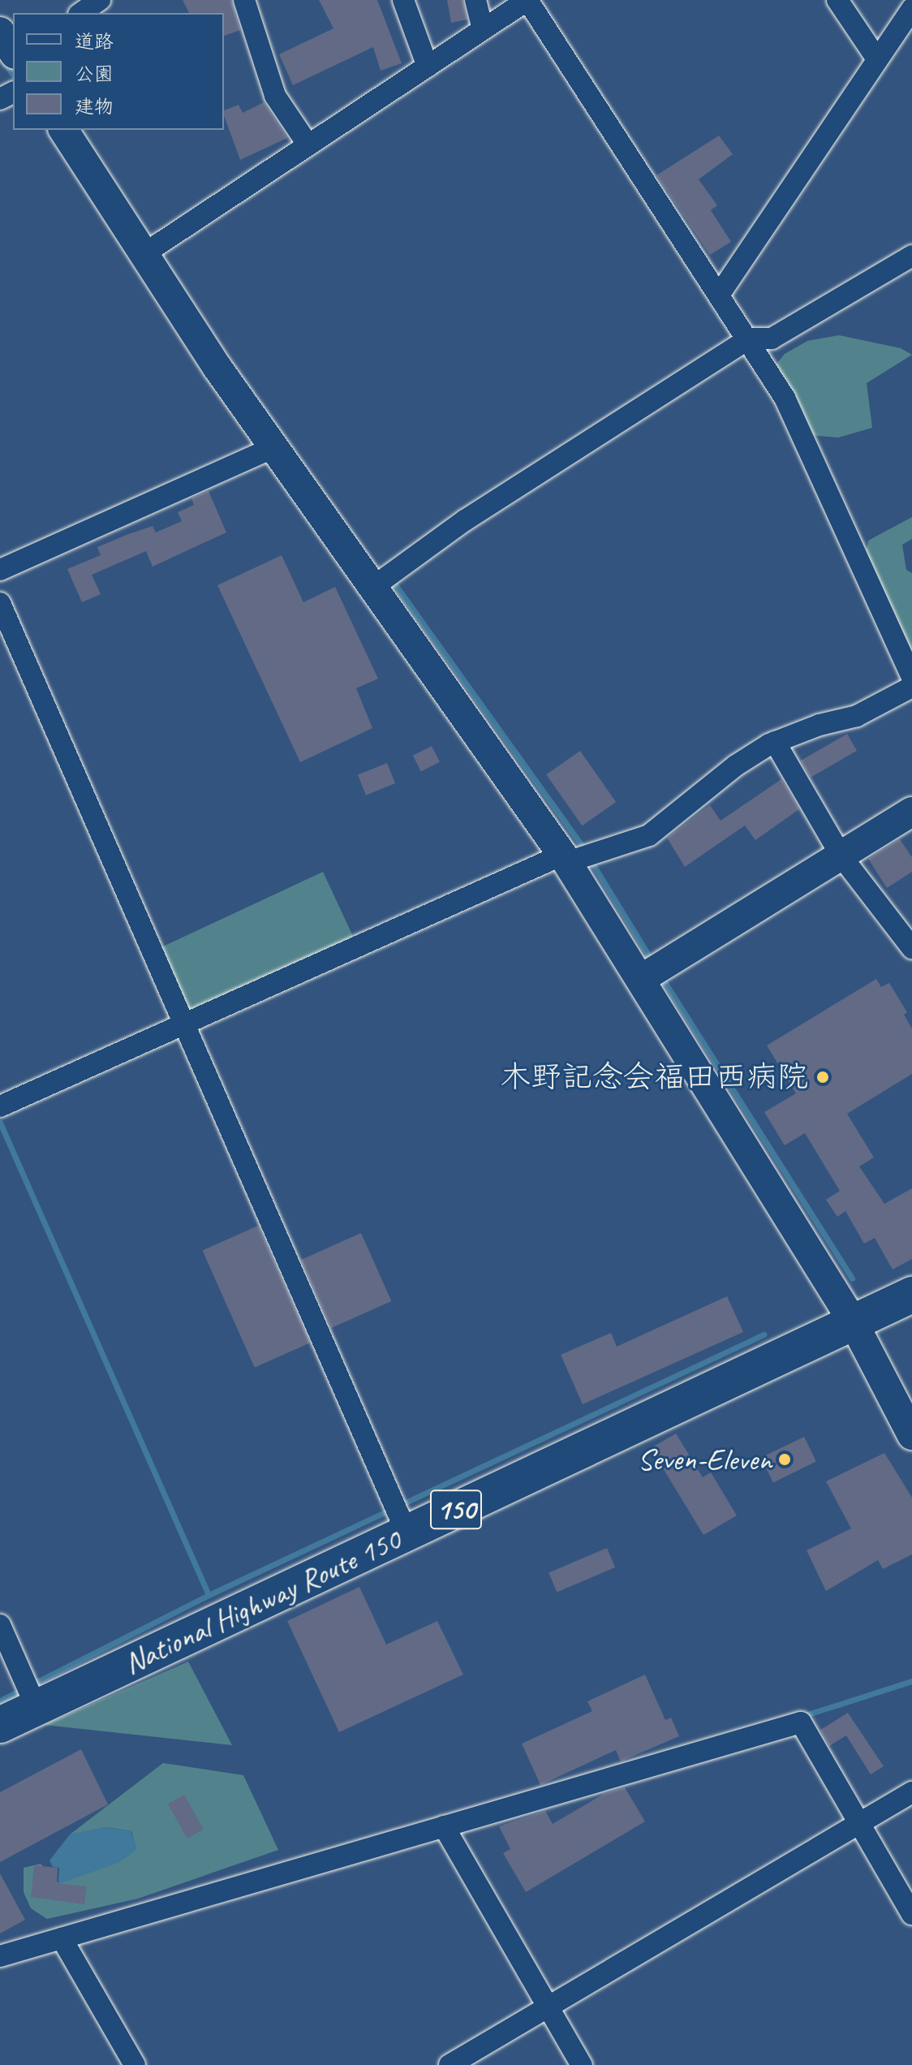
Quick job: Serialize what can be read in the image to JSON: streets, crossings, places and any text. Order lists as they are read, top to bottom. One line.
{"streets":{"highway":["150","National Highway Route 150"]},"places":["木野記念会福田西病院","Seven-Eleven"],"legend":["道路","公園","建物"]}
